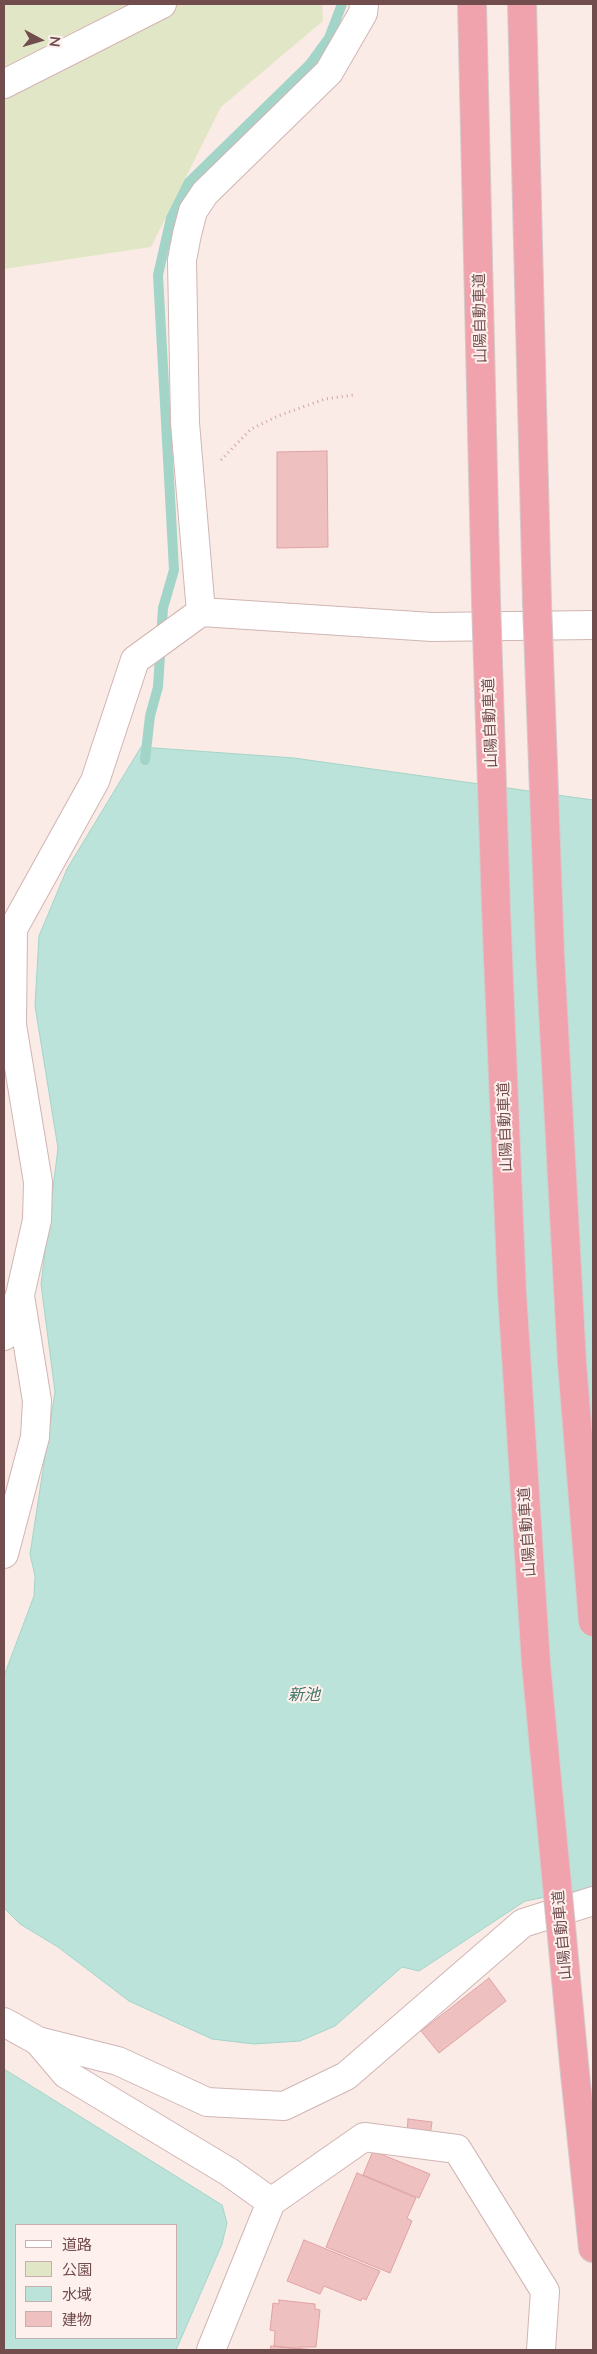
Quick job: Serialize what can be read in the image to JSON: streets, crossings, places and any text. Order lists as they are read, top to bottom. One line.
{"streets":{"highway":["山陽自動車道"]},"water":["新池"],"legend":["道路","公園","水域","建物"],"north":"right"}
